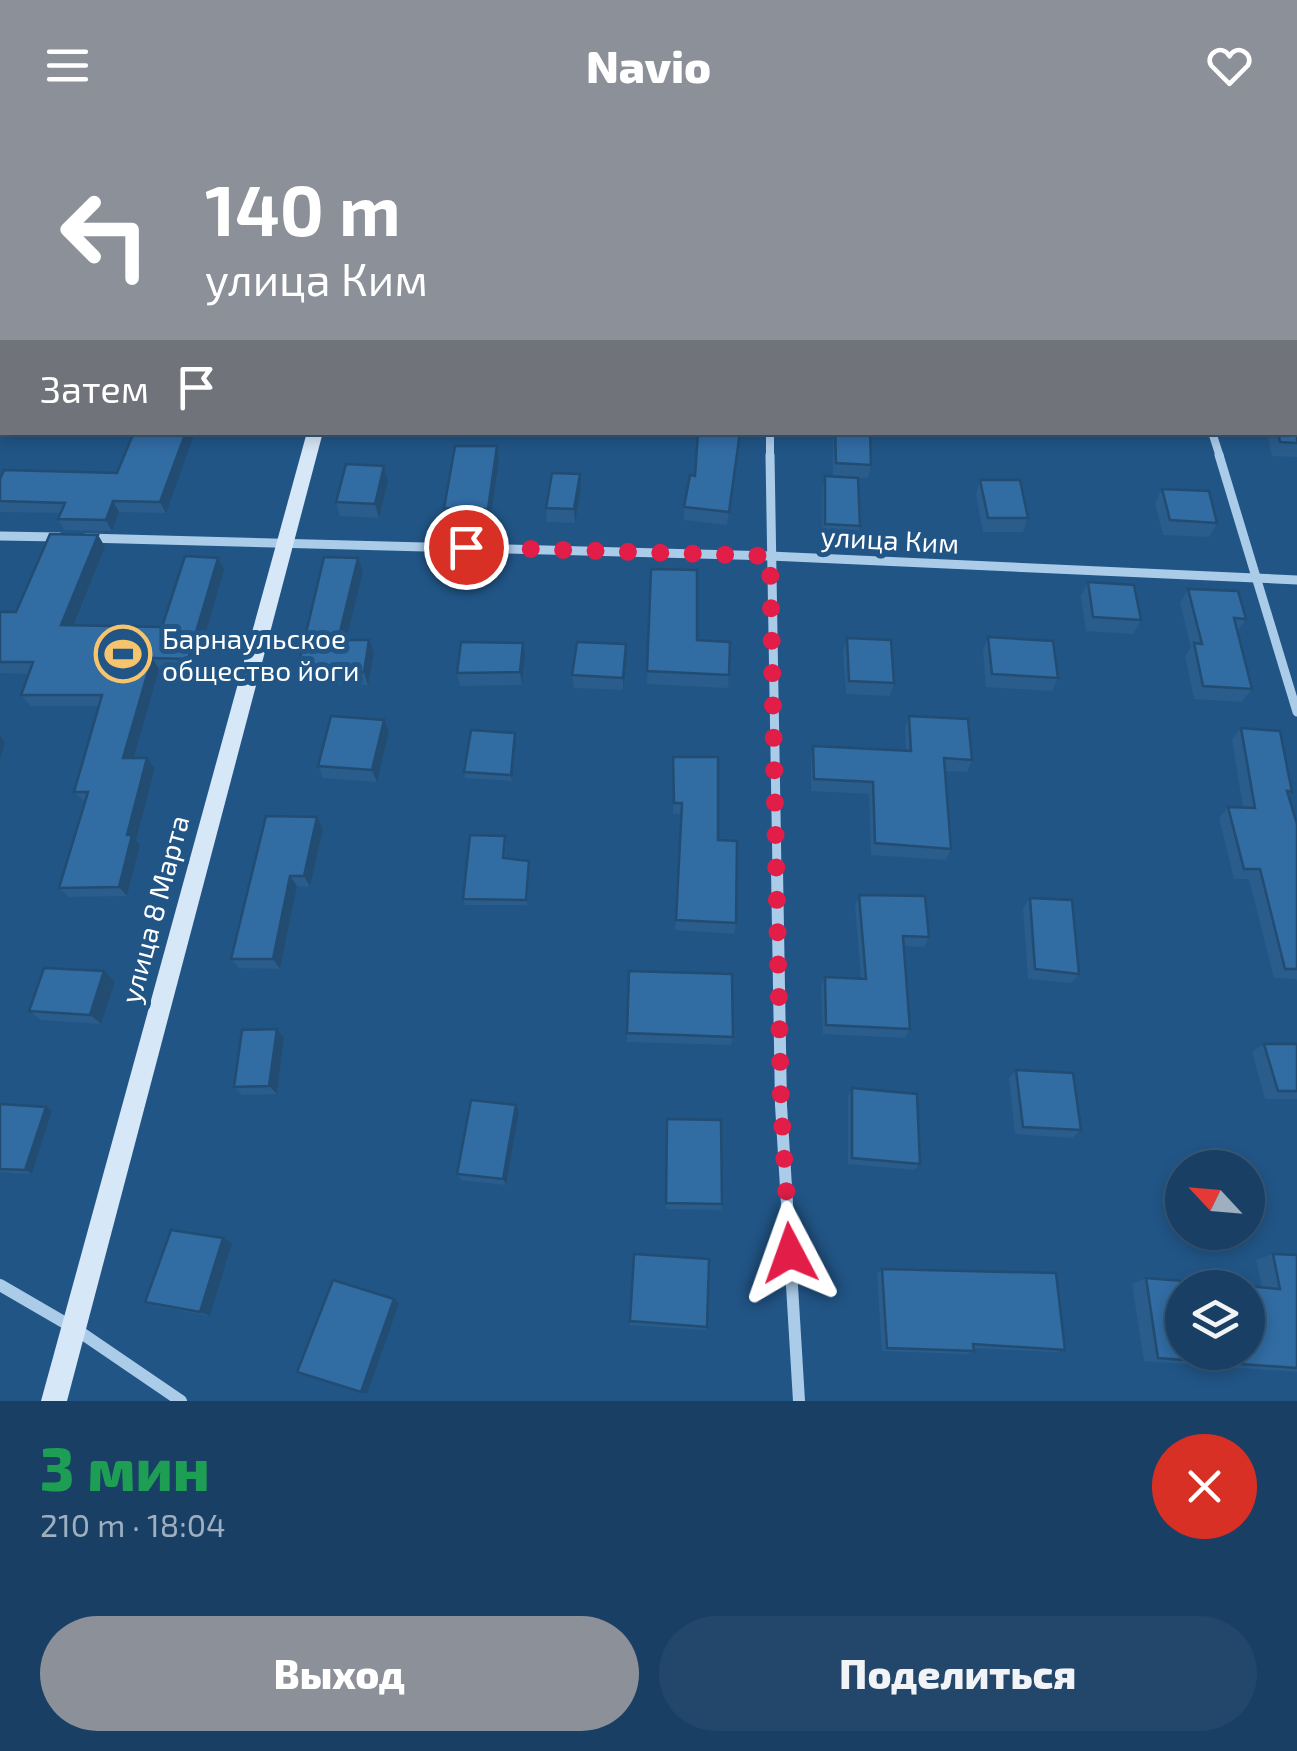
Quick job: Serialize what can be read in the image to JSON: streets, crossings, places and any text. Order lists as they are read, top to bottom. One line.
{"streets":{"main road":["улица 8 Марта"],"street":["улица Ким"]},"crossings":[["улица Ким","улица 8 Марта"]],"places":{"sports":["Барнаульское общество йоги"]},"north":"top left","page":{"header":"Navio","turn":["140 m","улица Ким"],"then":"Затем","heading":["3 мин","210 m · 18:04"],"buttons":["Выход","Поделиться"]}}
